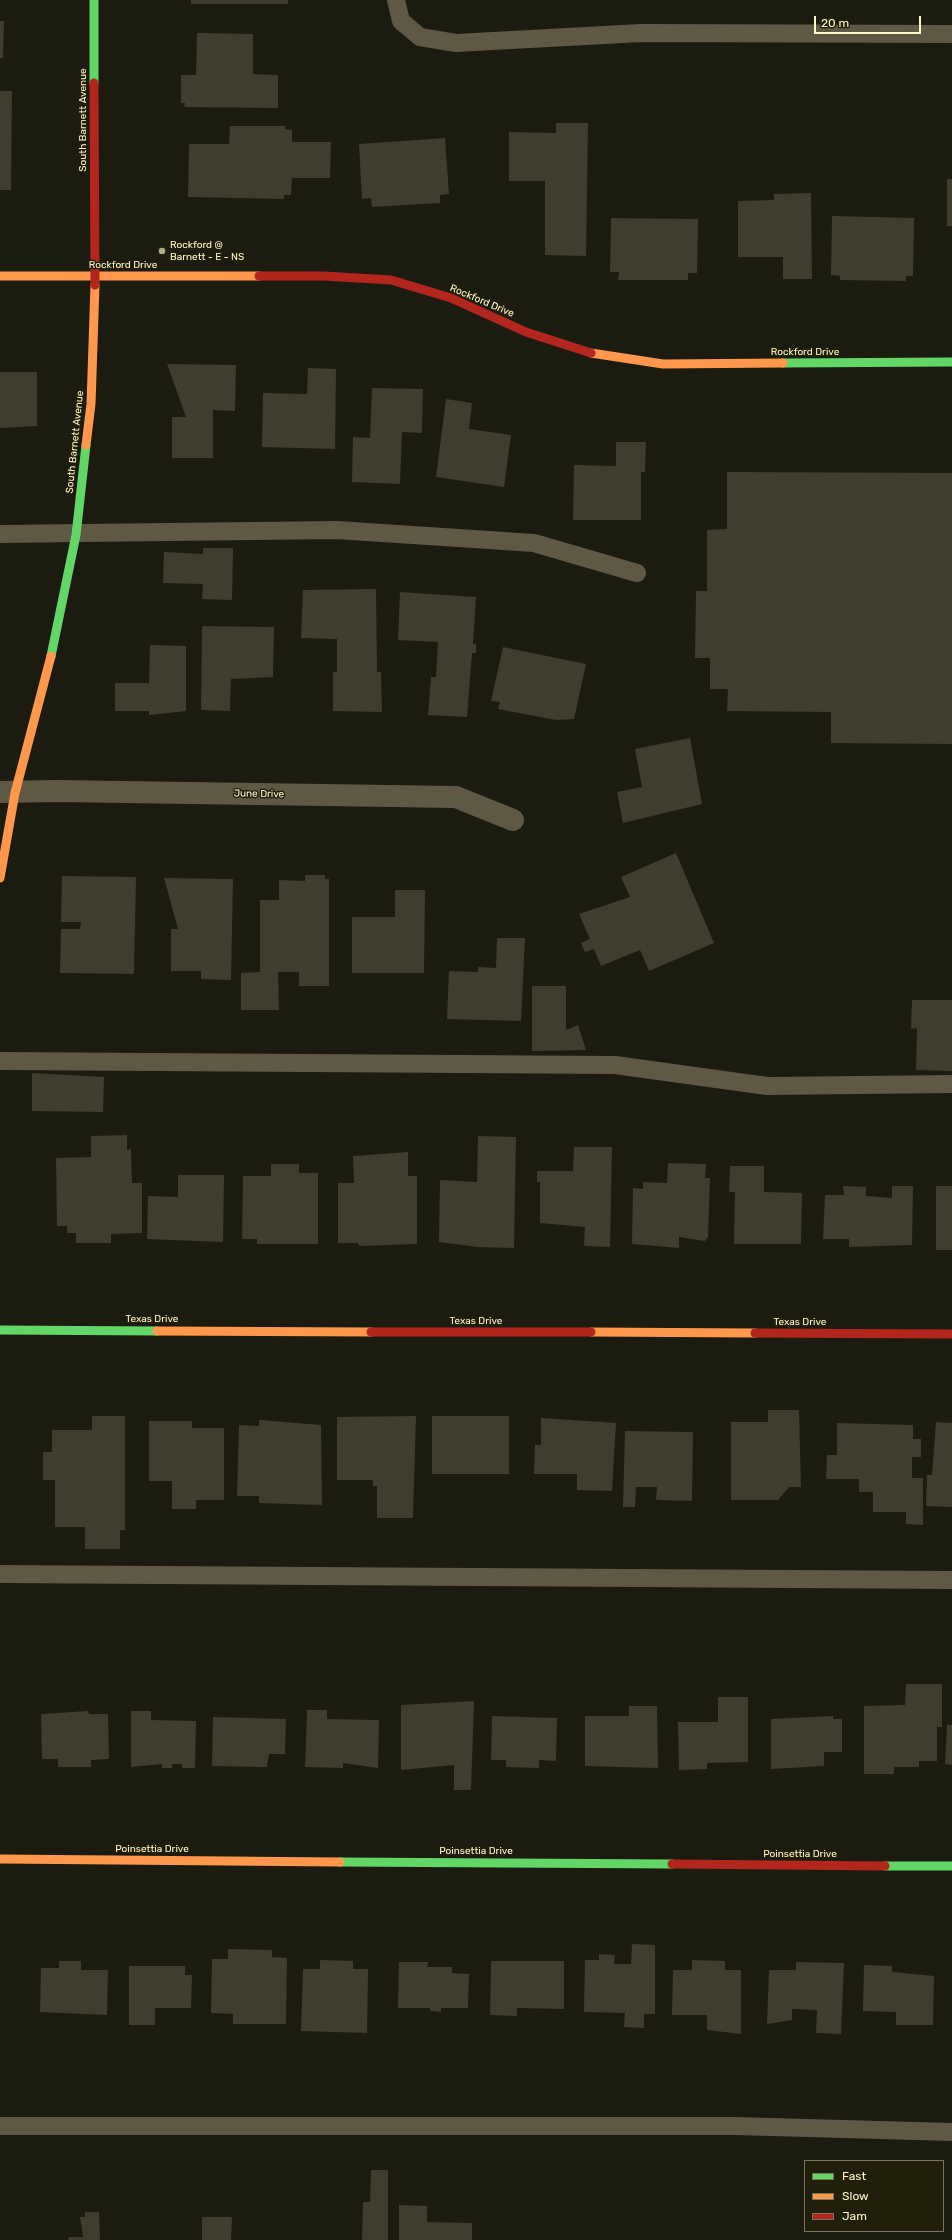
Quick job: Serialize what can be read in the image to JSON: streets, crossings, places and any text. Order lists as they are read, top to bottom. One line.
{"streets":{"street":["South Barnett Avenue","Rockford Drive","June Drive","Texas Drive","Poinsettia Drive"]},"crossings":[["South Barnett Avenue","Rockford Drive"],["South Barnett Avenue","June Drive"]],"places":["Rockford @ Barnett - E - NS"],"legend":["Fast","Slow","Jam"],"scale_bar":"20 m"}
